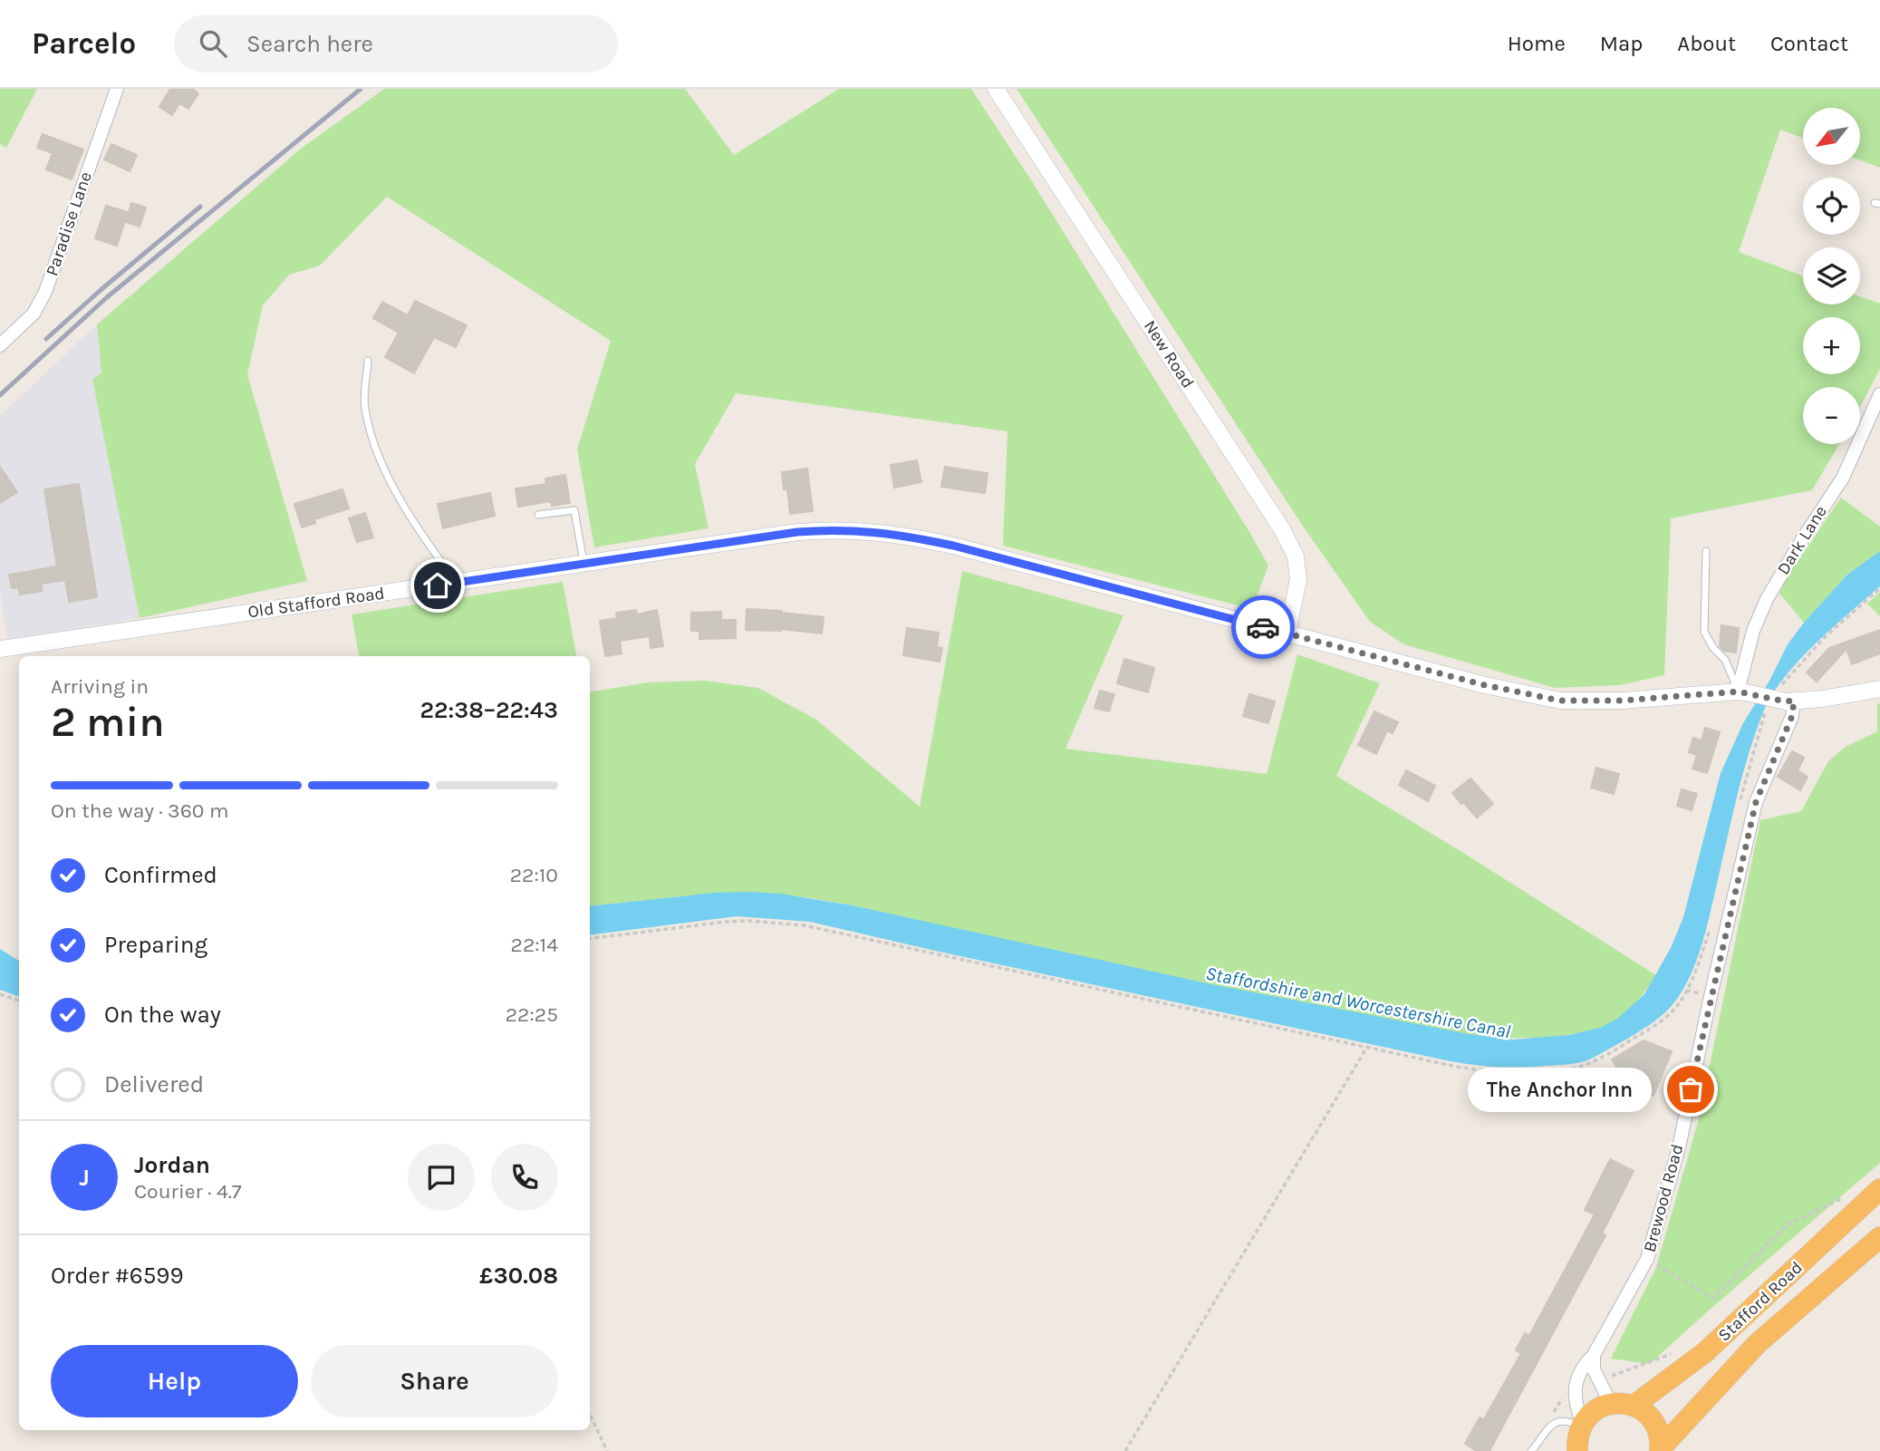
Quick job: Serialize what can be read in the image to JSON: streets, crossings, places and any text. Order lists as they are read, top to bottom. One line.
{"streets":{"highway":["Stafford Road"],"street":["Paradise Lane","New Road","Dark Lane","Old Stafford Road","Brewood Road"]},"crossings":[["New Road","Old Stafford Road"],["Dark Lane","Old Stafford Road"],["Old Stafford Road","Brewood Road"]],"water":["Staffordshire and Worcestershire Canal"],"places":["The Anchor Inn"],"north":"bottom left","page":{"header":"Parcelo","search":"Search here","nav":["Home","Map","About","Contact"],"map_buttons":["+","−"],"heading":["2 min","Arriving in","22:38–22:43"],"panel":["Jordan","Courier · 4.7","Order #6599","£30.08"],"bar":"On the way · 360 m","list":[["Confirmed","22:10"],["Preparing","22:14"],["On the way","22:25"],"Delivered"],"bubble":"The Anchor Inn","round":"J","buttons":["Help","Share"]}}
